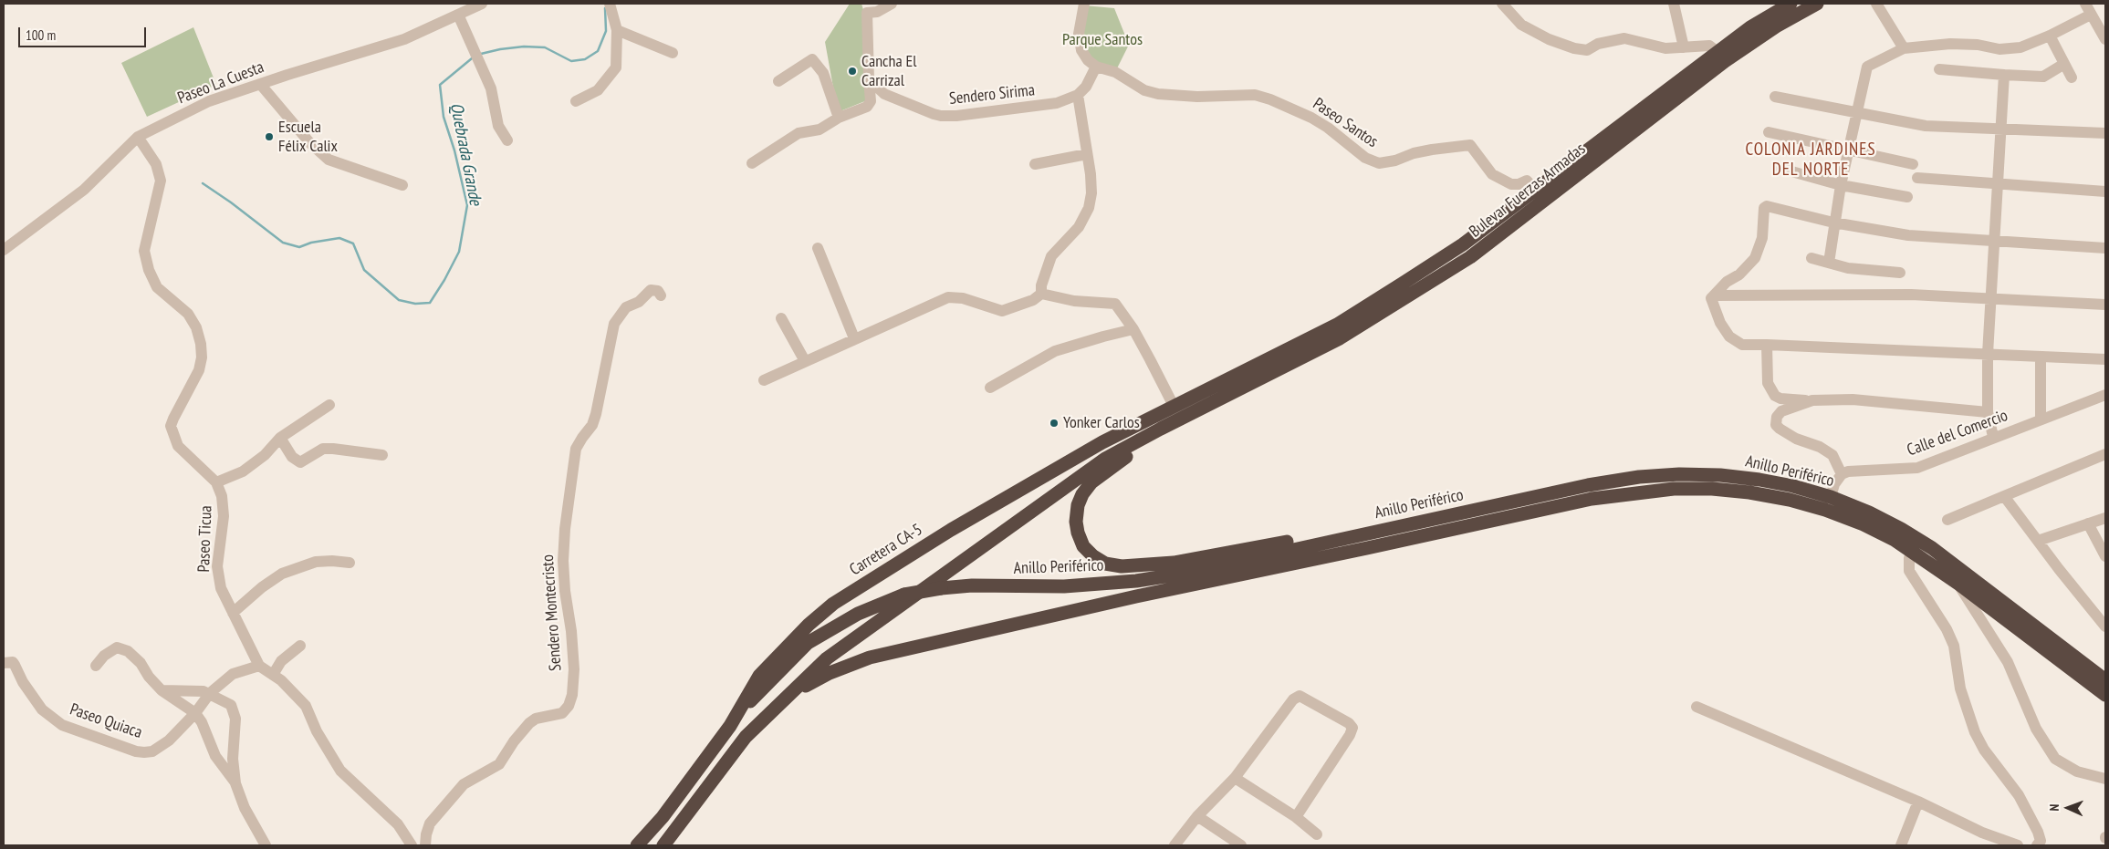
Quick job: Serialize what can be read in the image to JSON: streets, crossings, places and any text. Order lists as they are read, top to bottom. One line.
{"streets":{"highway":["Bulevar Fuerzas Armadas","Anillo Periférico","Carretera CA-5"],"street":["Paseo La Cuesta","Sendero Sirima","Paseo Santos","Calle del Comercio","Paseo Ticua","Sendero Montecristo","Paseo Quiaca"]},"crossings":[["Paseo La Cuesta","Paseo Ticua"],["Paseo Santos","Bulevar Fuerzas Armadas"],["Bulevar Fuerzas Armadas","Carretera CA-5"],["Anillo Periférico","Carretera CA-5"],["Paseo Ticua","Paseo Quiaca"]],"districts":["COLONIA JARDINES DEL NORTE"],"water":["Quebrada Grande"],"parks":["Parque Santos"],"places":["Cancha El Carrizal","Escuela Félix Calix","Yonker Carlos"],"scale_bar":"100 m","north":"left"}
